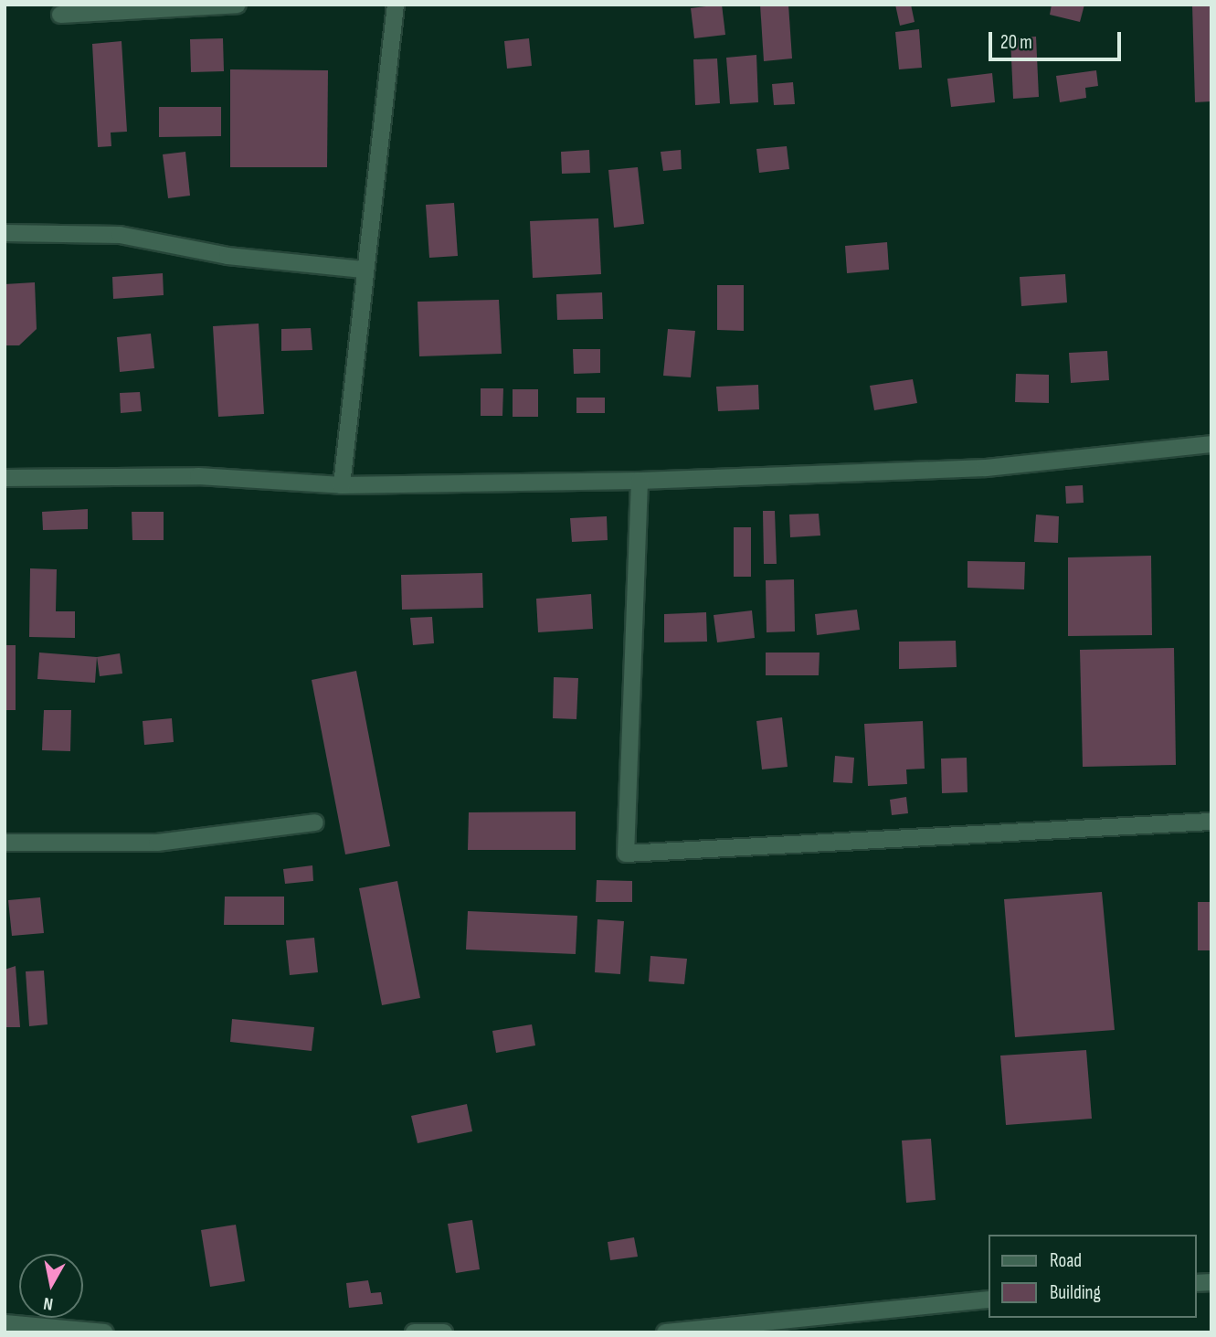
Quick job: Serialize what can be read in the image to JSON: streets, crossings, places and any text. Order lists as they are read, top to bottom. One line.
{"legend":["Road","Building"],"scale_bar":"20 m","north":"bottom"}
